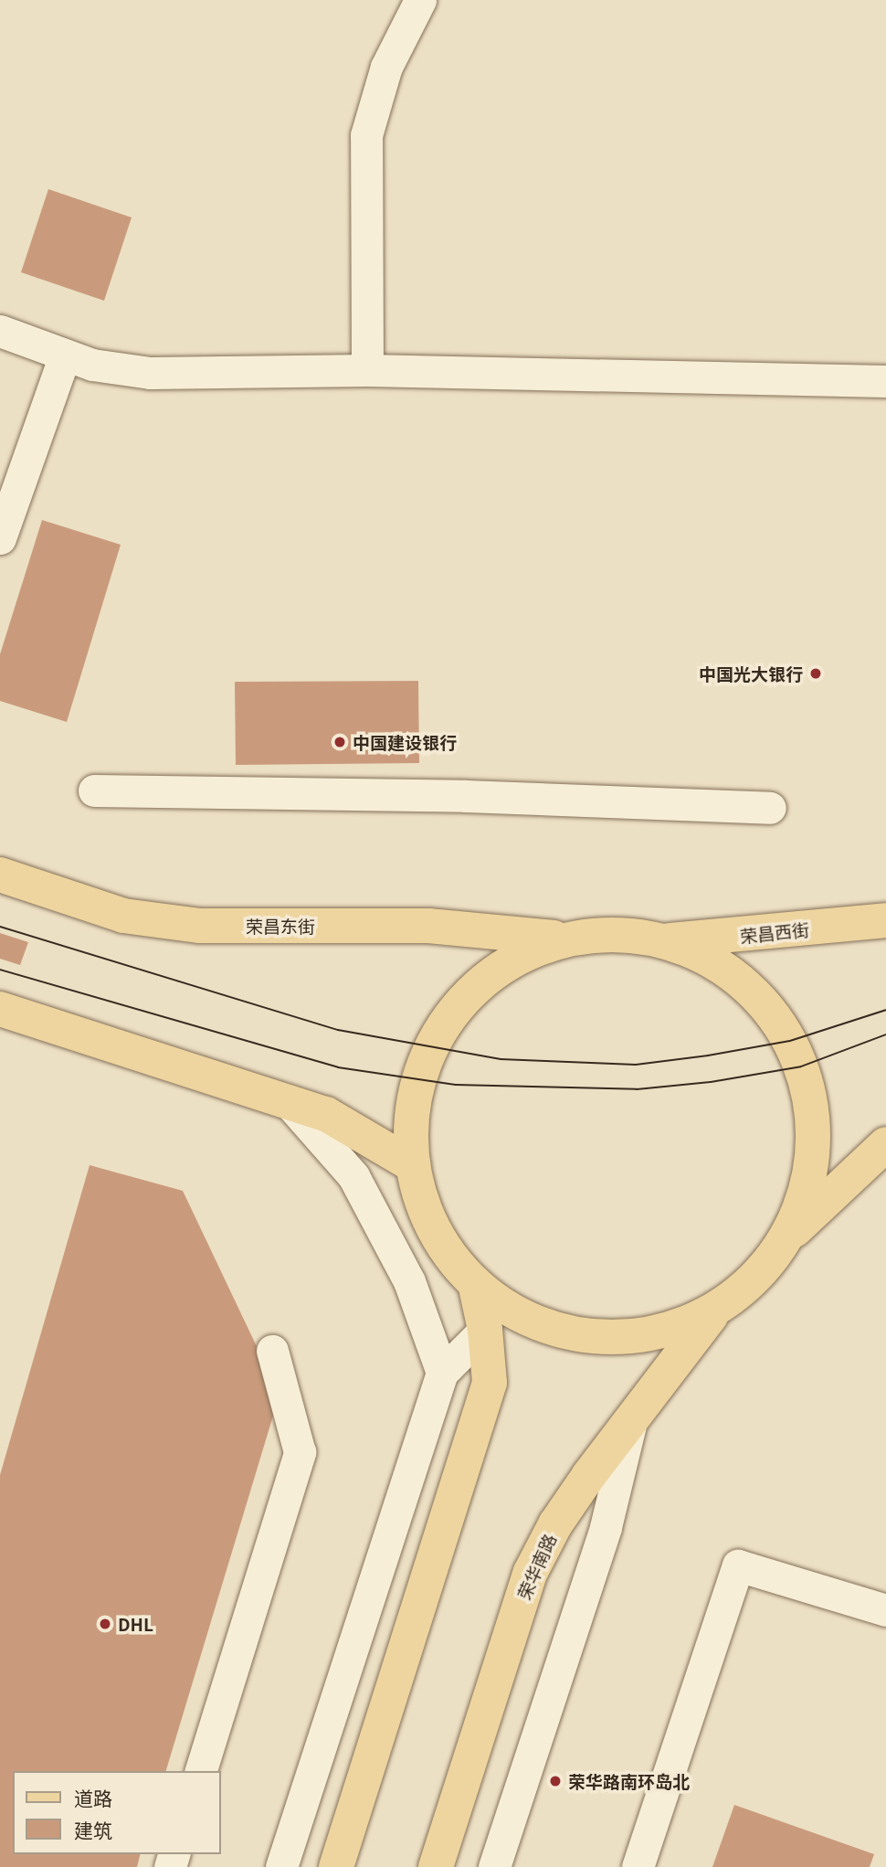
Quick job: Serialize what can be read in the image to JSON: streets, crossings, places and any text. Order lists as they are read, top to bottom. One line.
{"streets":{"main road":["荣昌东街","荣昌西街","荣华南路"]},"places":["中国光大银行","中国建设银行","DHL","荣华路南环岛北"],"legend":["道路","建筑"]}
